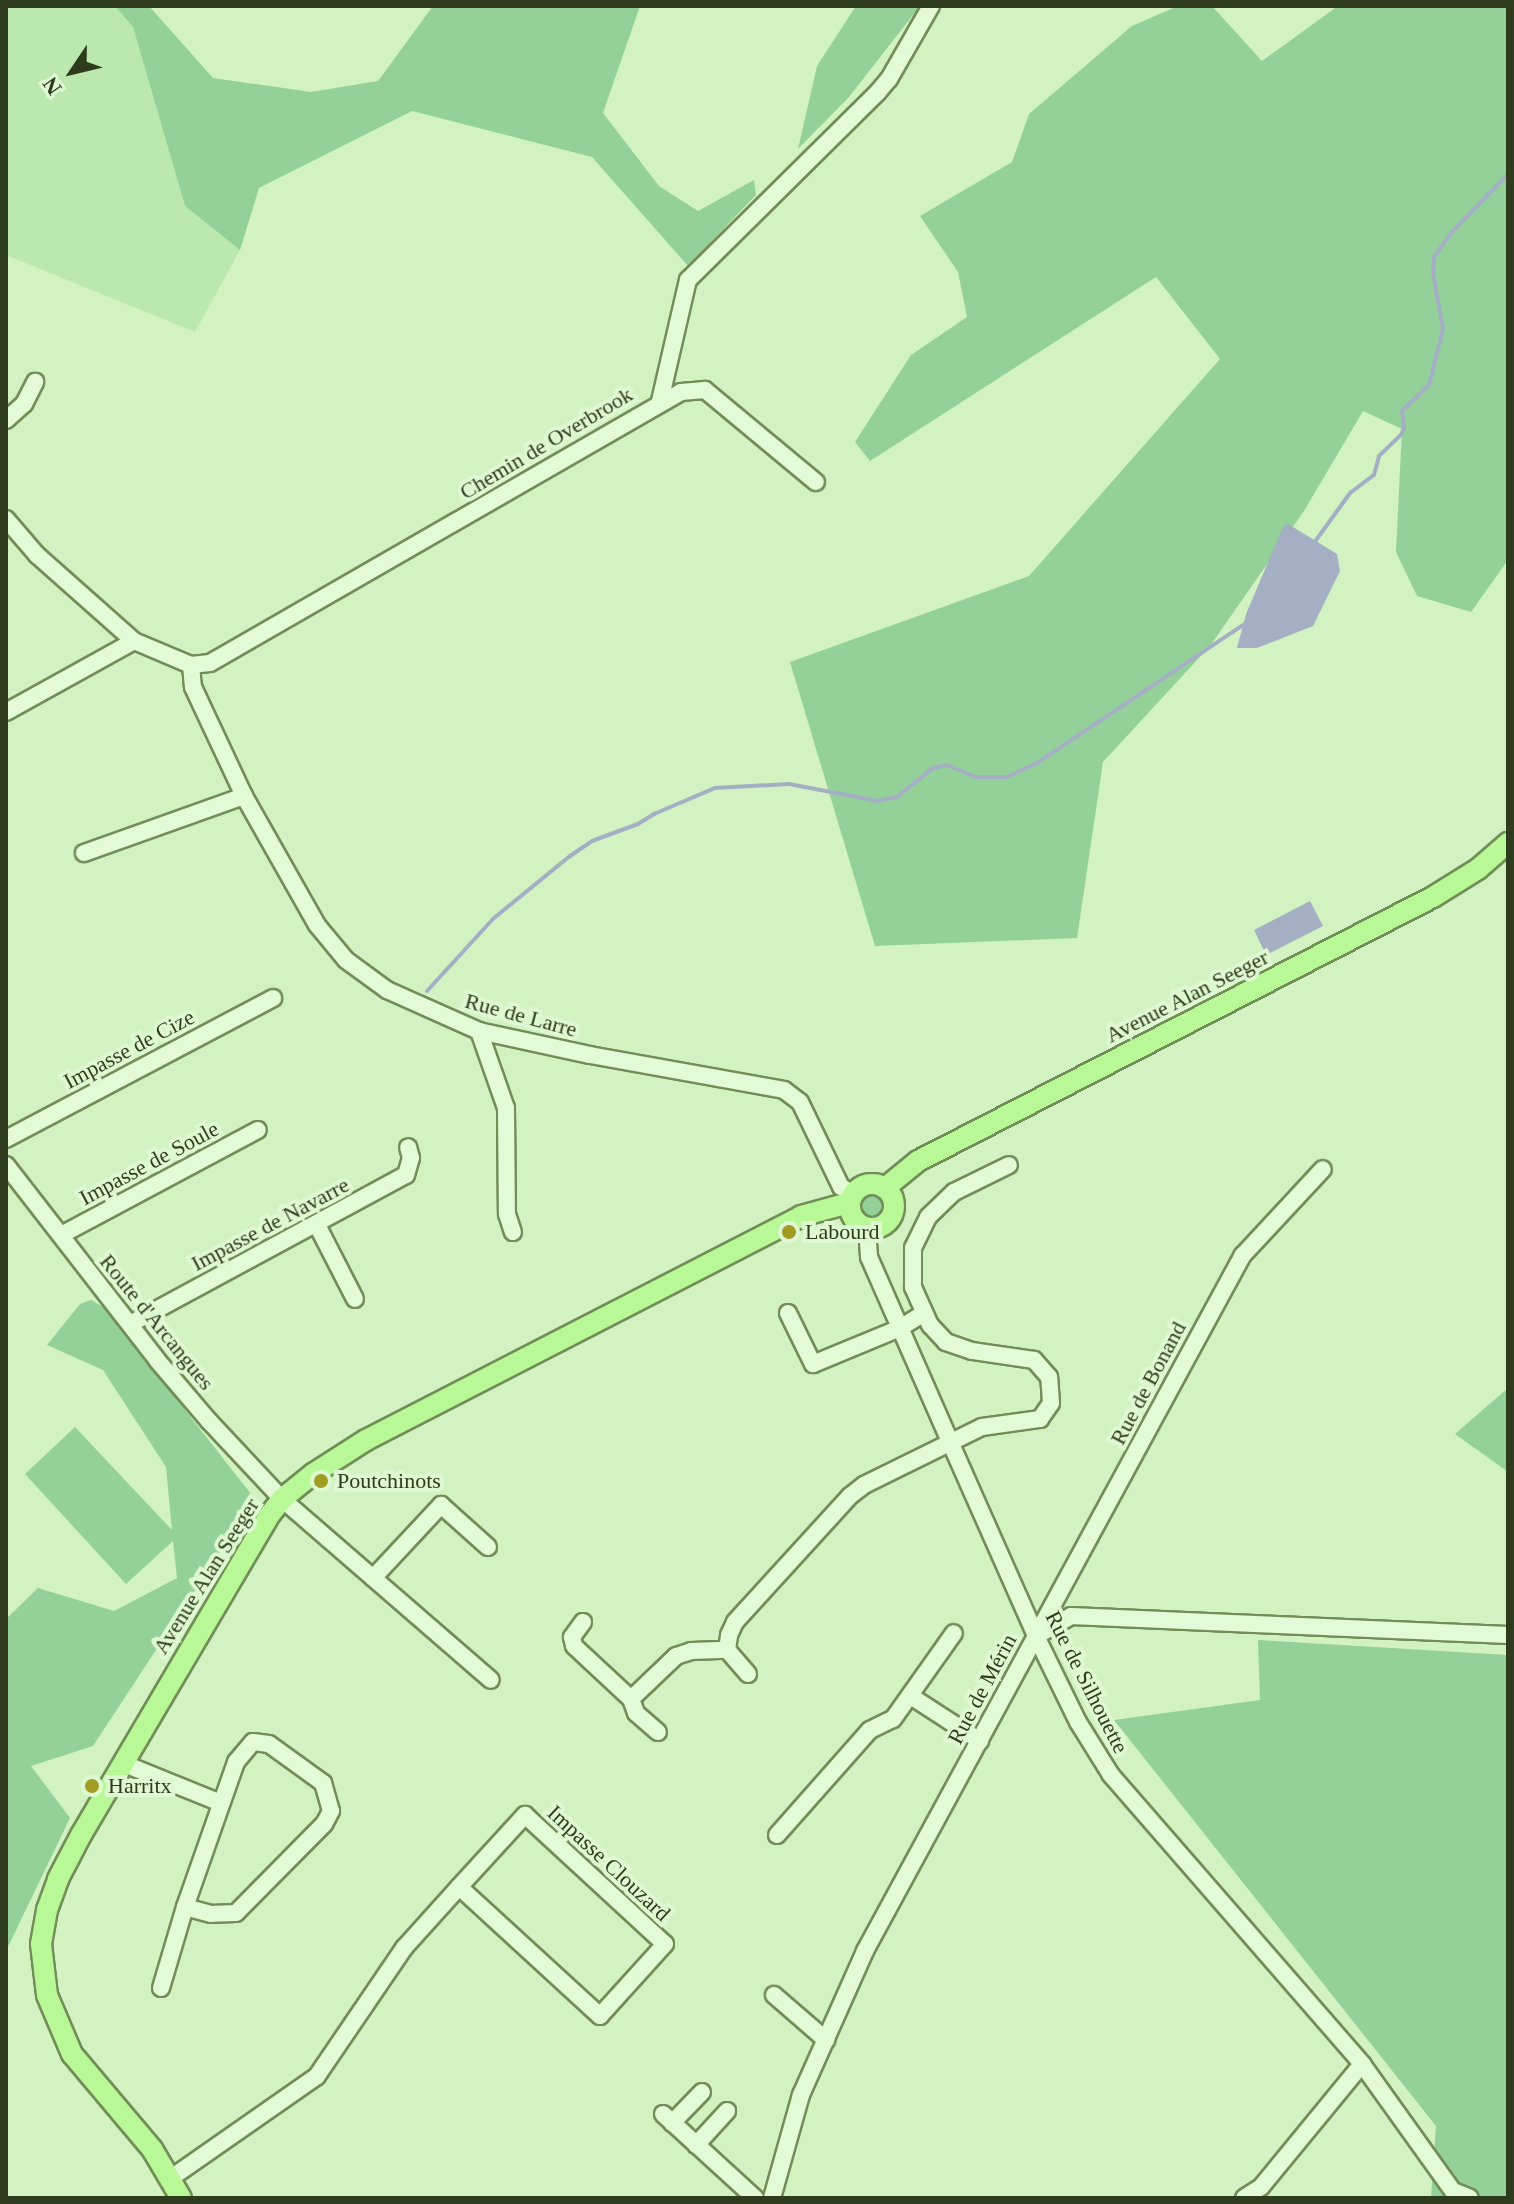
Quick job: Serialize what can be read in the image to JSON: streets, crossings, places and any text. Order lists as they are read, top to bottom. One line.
{"streets":{"main road":["Avenue Alan Seeger"],"street":["Chemin de Overbrook","Rue de Larre","Impasse de Cize","Impasse de Soule","Impasse de Navarre","Route d'Arcangues","Rue de Bonand","Rue de Silhouette","Rue de Mérin","Impasse Clouzard"]},"crossings":[["Chemin de Overbrook","Rue de Larre"],["Avenue Alan Seeger","Rue de Larre"],["Avenue Alan Seeger","Route d'Arcangues"],["Avenue Alan Seeger","Rue de Silhouette"],["Avenue Alan Seeger","Impasse Clouzard"],["Rue de Larre","Rue de Silhouette"],["Impasse de Soule","Route d'Arcangues"],["Impasse de Navarre","Route d'Arcangues"],["Rue de Bonand","Rue de Silhouette"],["Rue de Bonand","Rue de Mérin"],["Rue de Silhouette","Rue de Mérin"]],"places":["Labourd","Poutchinots","Harritx"],"north":"bottom left"}
